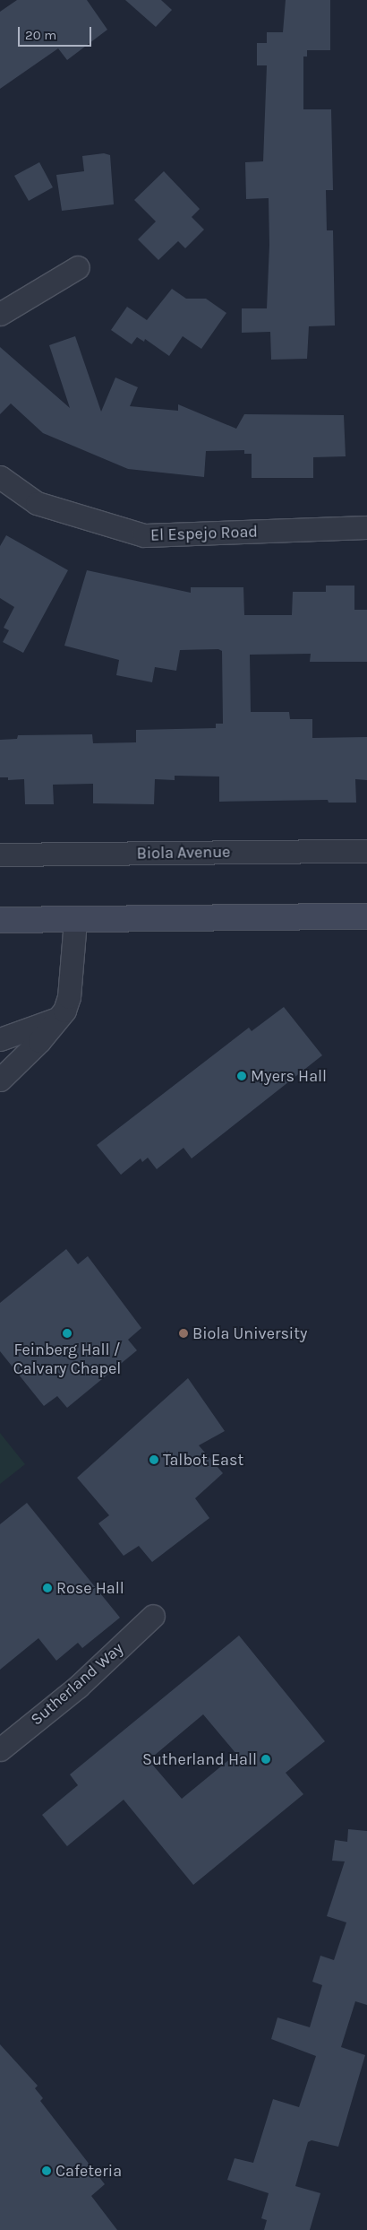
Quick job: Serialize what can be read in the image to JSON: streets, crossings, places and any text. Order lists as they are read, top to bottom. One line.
{"streets":{"street":["El Espejo Road","Biola Avenue","Sutherland Way"]},"places":["Myers Hall","Feinberg Hall / Calvary Chapel","Biola University","Talbot East","Rose Hall","Sutherland Hall","Cafeteria"],"scale_bar":"20 m"}
